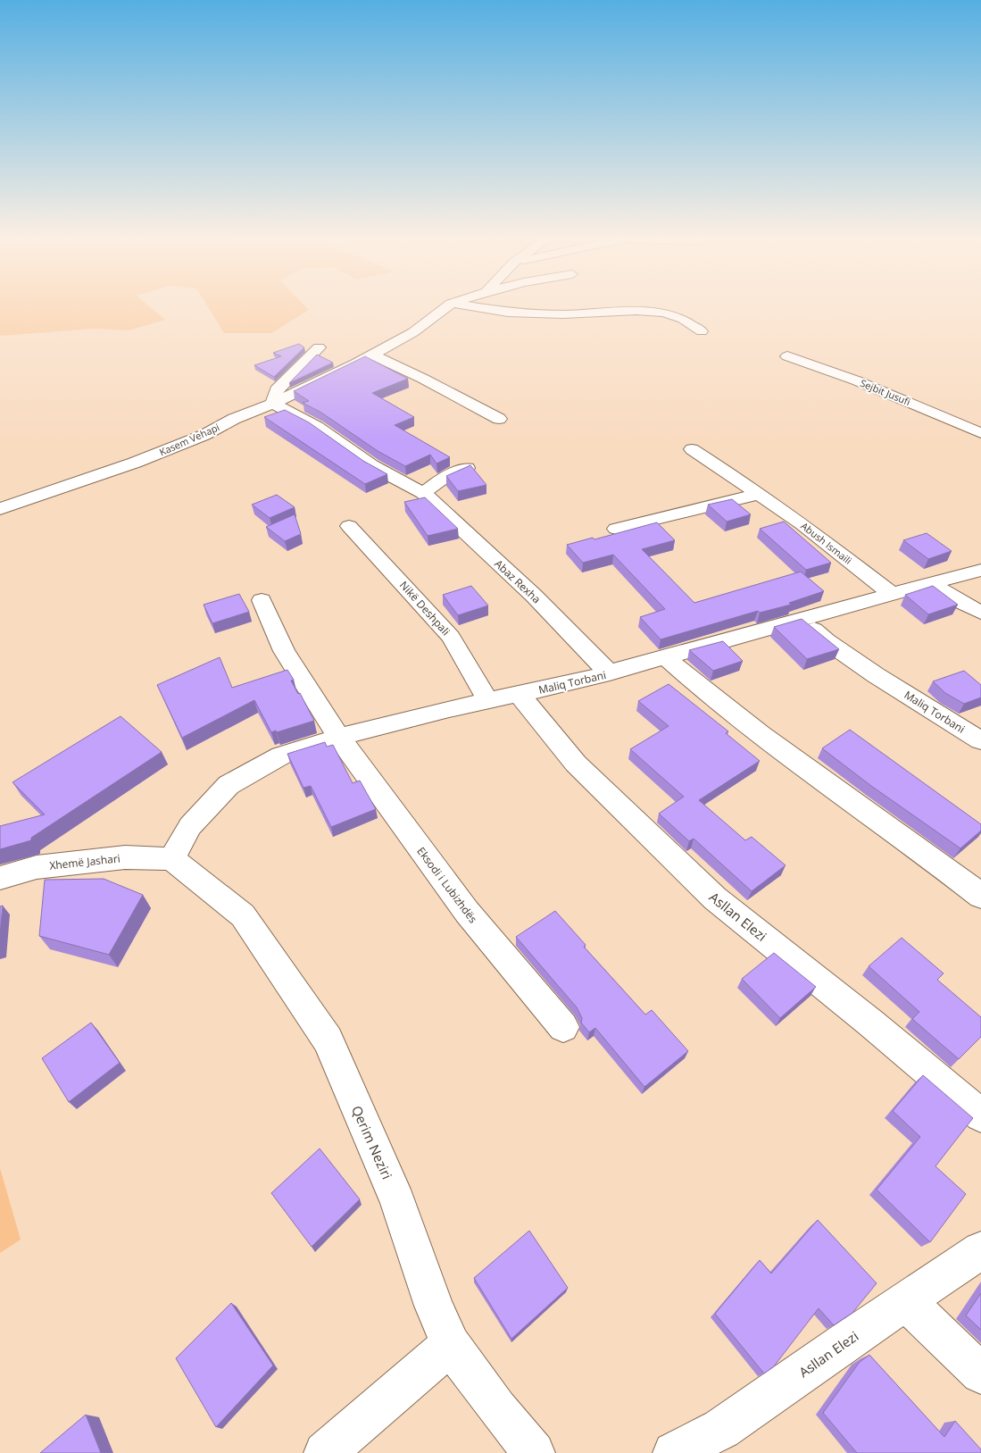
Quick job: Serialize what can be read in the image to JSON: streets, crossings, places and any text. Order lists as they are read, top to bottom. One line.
{"streets":{"street":["Sejbit Jusufi","Kasem Vehapi","Abush Ismaili","Abaz Rexha","Nikë Deshpali","Maliq Torbani","Xhemë Jashari","Eksodi i Lubizhdës","Asllan Elezi","Qerim Neziri"]},"crossings":[["Kasem Vehapi","Abaz Rexha"],["Abush Ismaili","Maliq Torbani"],["Abaz Rexha","Maliq Torbani"],["Nikë Deshpali","Maliq Torbani"],["Maliq Torbani","Xhemë Jashari"],["Maliq Torbani","Eksodi i Lubizhdës"],["Maliq Torbani","Asllan Elezi"],["Maliq Torbani","Qerim Neziri"],["Xhemë Jashari","Qerim Neziri"]]}
